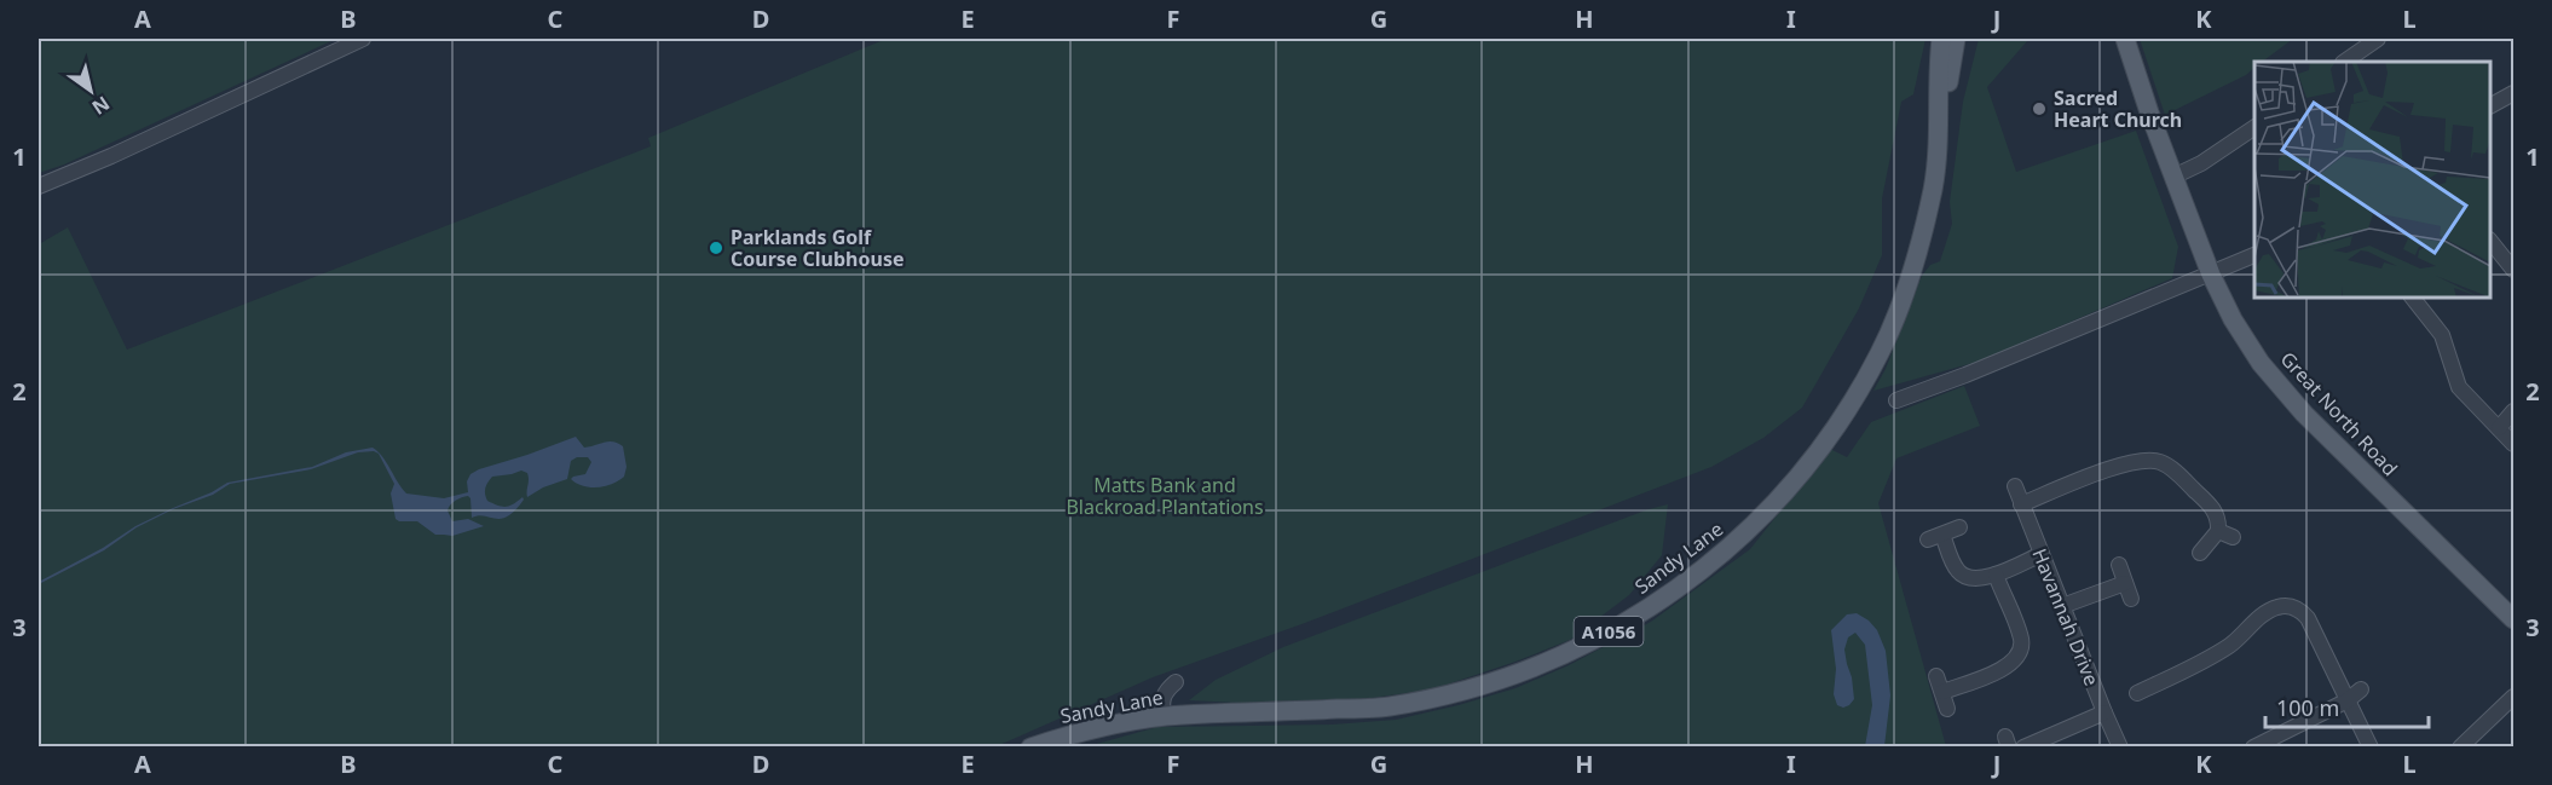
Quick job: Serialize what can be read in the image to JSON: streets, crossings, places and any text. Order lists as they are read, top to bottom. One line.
{"streets":{"main road":["Great North Road","Sandy Lane","A1056"],"street":["Havannah Drive"]},"parks":["Matts Bank and Blackroad Plantations"],"places":["Sacred Heart Church","Parklands Golf Course Clubhouse"],"scale_bar":"100 m","north":"bottom right","grid":{"columns":["A","B","C","D","E","F","G","H","I","J","K","L"],"rows":["1","2","3"]}}
